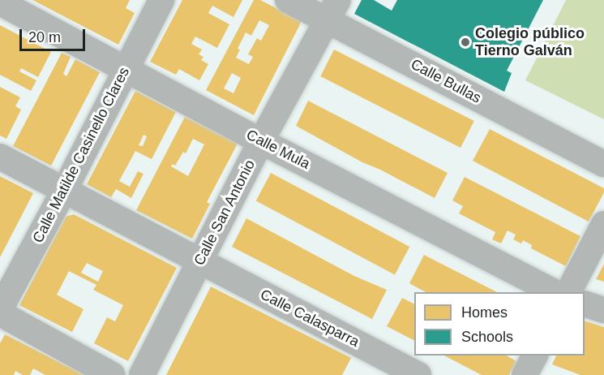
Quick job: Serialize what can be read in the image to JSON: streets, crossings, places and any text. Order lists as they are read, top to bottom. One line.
{"streets":{"street":["Calle Bullas","Calle Mula","Calle Matilde Casinello Clares","Calle San Antonio","Calle Calasparra"]},"crossings":[["Calle Bullas","Calle San Antonio"],["Calle Mula","Calle Matilde Casinello Clares"],["Calle Mula","Calle San Antonio"],["Calle Matilde Casinello Clares","Calle Calasparra"],["Calle San Antonio","Calle Calasparra"]],"places":["Colegio público Tierno Galván"],"legend":["Homes","Schools"],"scale_bar":"20 m"}
